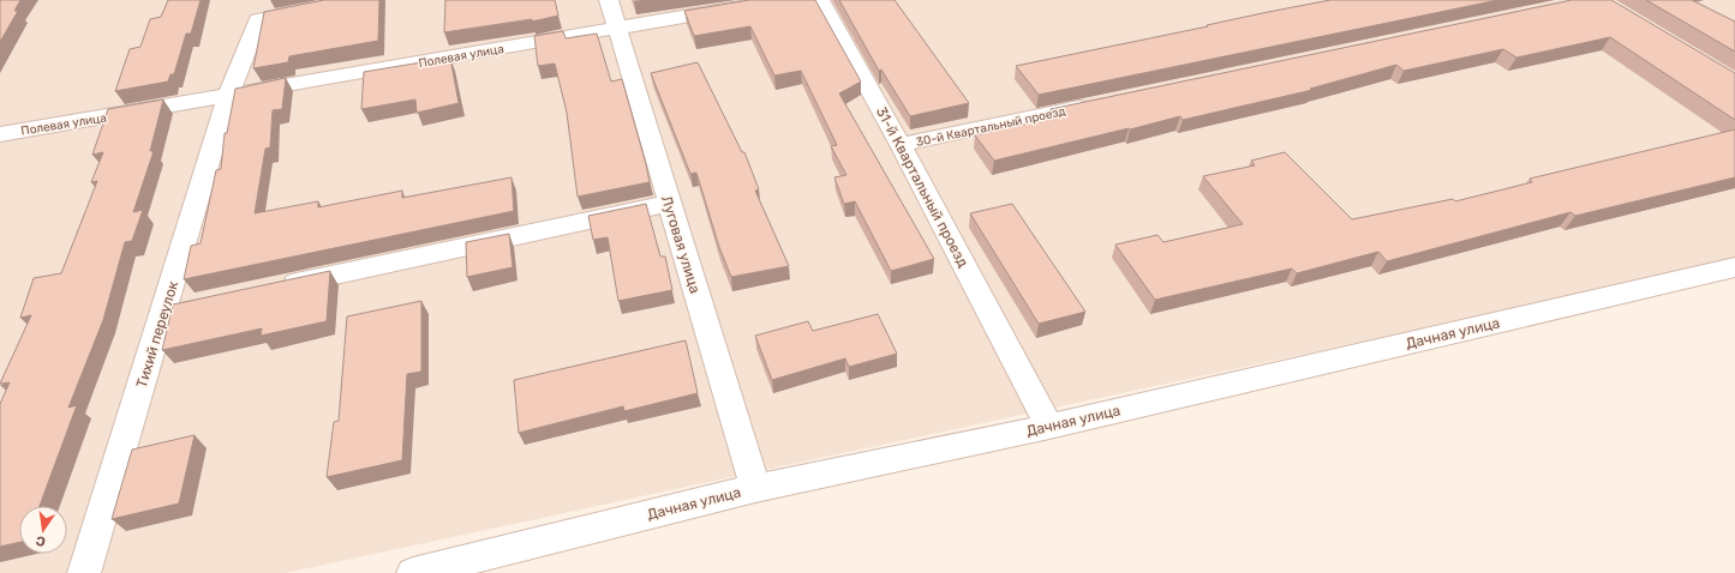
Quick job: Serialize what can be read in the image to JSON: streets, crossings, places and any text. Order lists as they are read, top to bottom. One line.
{"streets":{"street":["Полевая улица","30-й Квартальный проезд","31-й Квартальный проезд","Луговая улица","Дачная улица","Тихий переулок"]},"crossings":[["Полевая улица","Луговая улица"],["Полевая улица","Тихий переулок"],["30-й Квартальный проезд","31-й Квартальный проезд"],["31-й Квартальный проезд","Дачная улица"],["Луговая улица","Дачная улица"]],"north":"bottom"}
